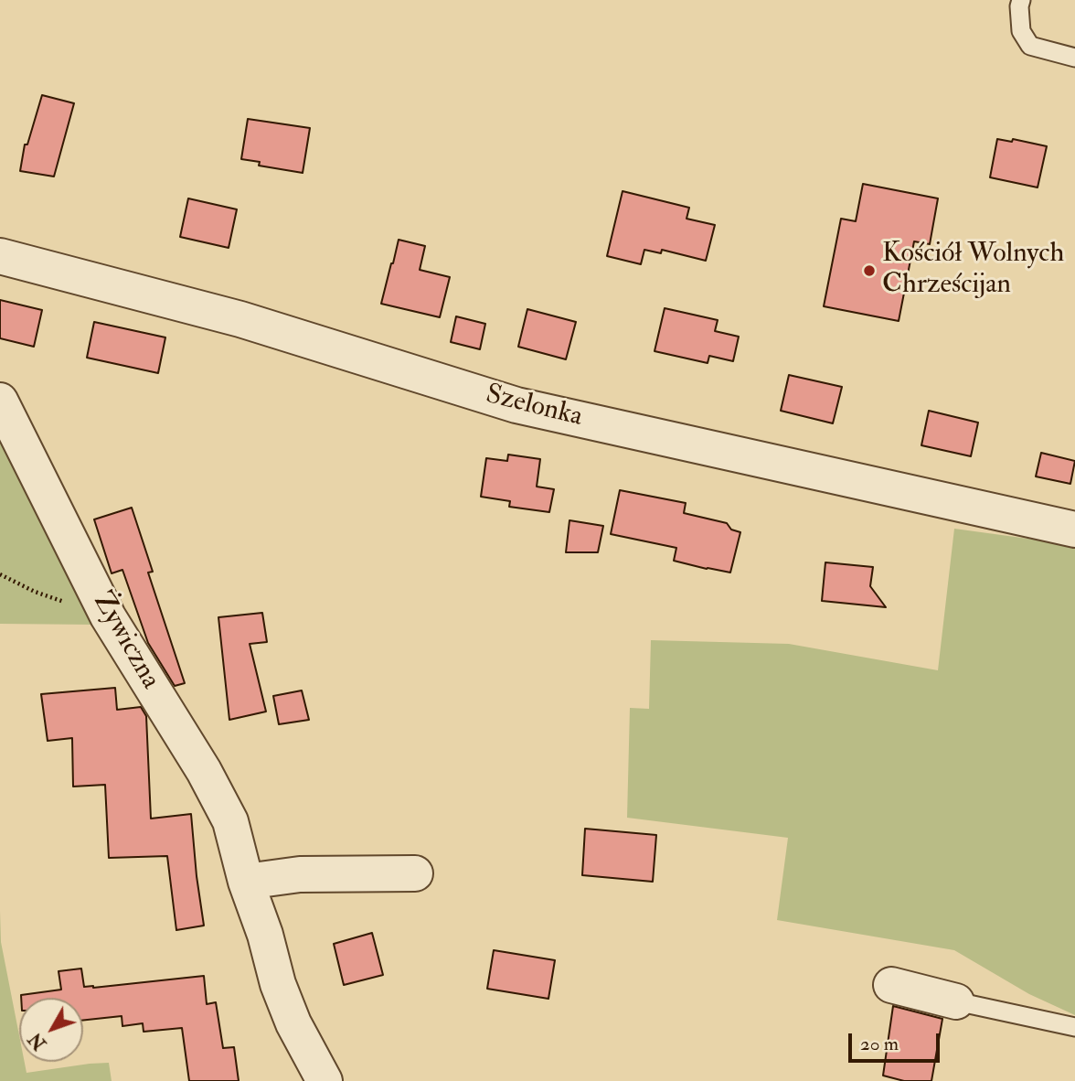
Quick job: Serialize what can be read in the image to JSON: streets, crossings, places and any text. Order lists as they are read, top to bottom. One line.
{"streets":{"street":["Szelonka","Żywiczna"]},"places":["Kościół Wolnych Chrześcijan"],"scale_bar":"20 m","north":"bottom left"}
